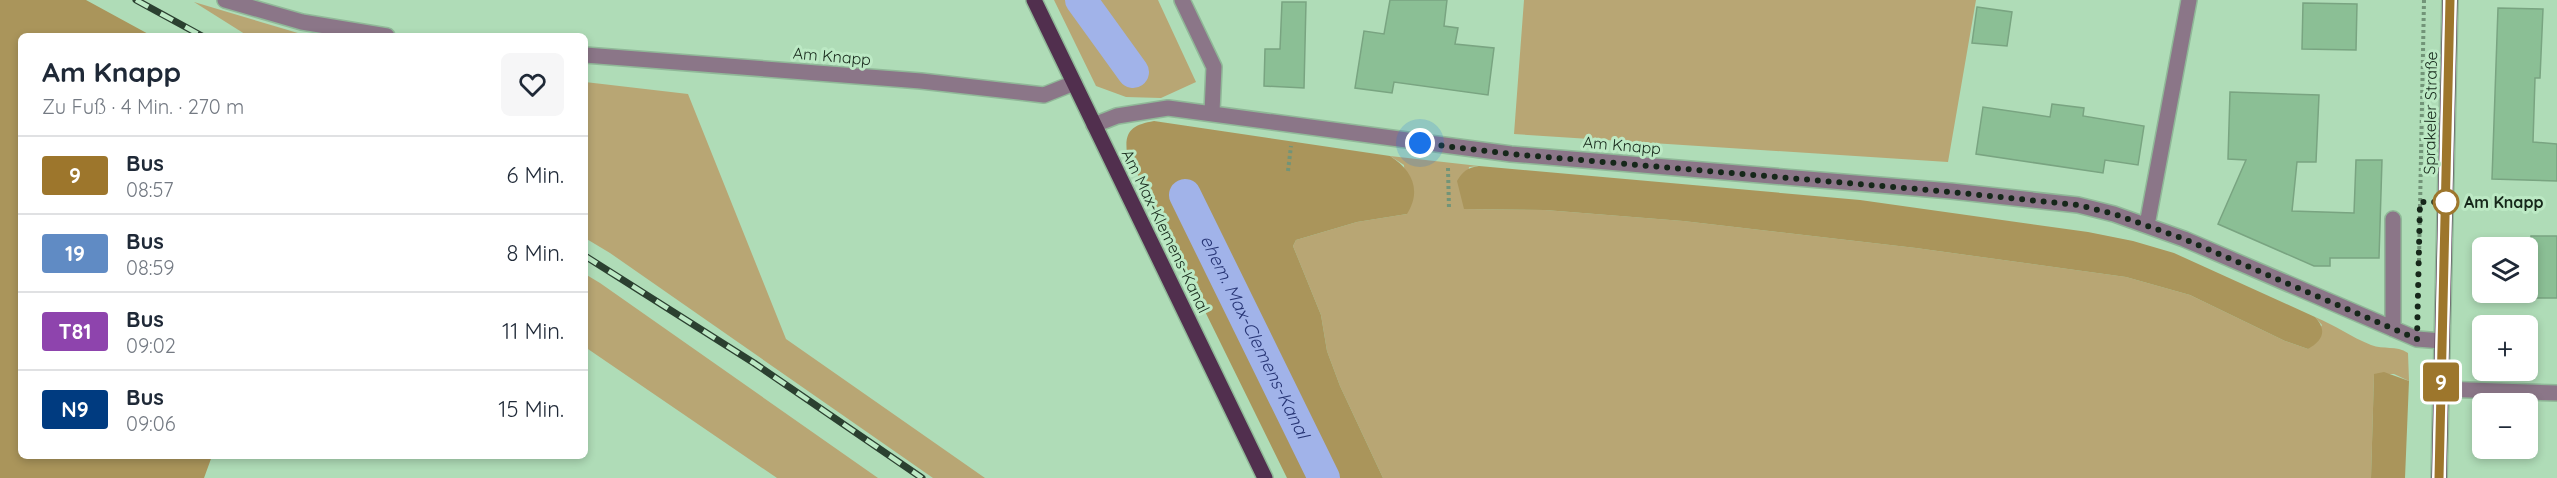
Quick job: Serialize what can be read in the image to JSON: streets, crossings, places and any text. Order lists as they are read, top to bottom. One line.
{"streets":{"main road":["Sprakeler Straße","Am Max-Klemens-Kanal"],"street":["Am Knapp"]},"crossings":[["Am Knapp","Sprakeler Straße"],["Am Knapp","Am Max-Klemens-Kanal"]],"water":["ehem. Max-Clemens-Kanal"],"places":["Am Knapp"],"lines":["bus line 9"],"page":{"on_map":"9","heading":["Am Knapp","Zu Fuß · 4 Min. · 270 m"],"list":[{"mark":"9","name":"Bus","note":"08:57","value":"6 Min."},{"mark":"19","name":"Bus","note":"08:59","value":"8 Min."},{"mark":"T81","name":"Bus","note":"09:02","value":"11 Min."},{"mark":"N9","name":"Bus","note":"09:06","value":"15 Min."}],"map_buttons":["+","−"]}}
